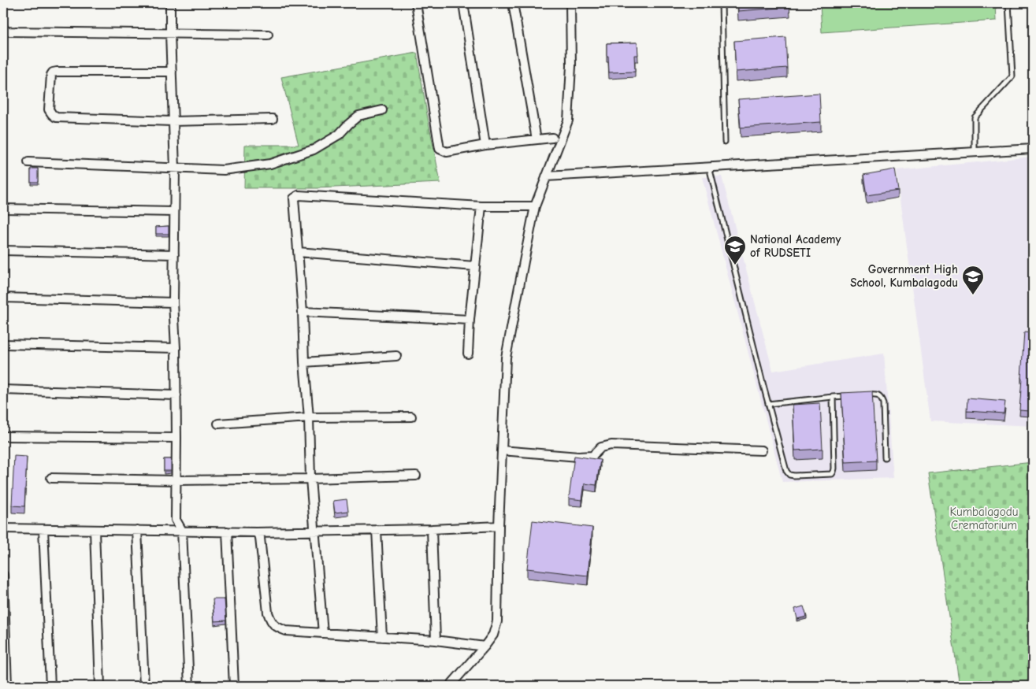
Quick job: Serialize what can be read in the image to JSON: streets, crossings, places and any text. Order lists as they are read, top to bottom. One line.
{"parks":["Kumbalagodu Crematorium"],"places":{"school or university":["National Academy of RUDSETI","Government High School, Kumbalagodu"]}}
